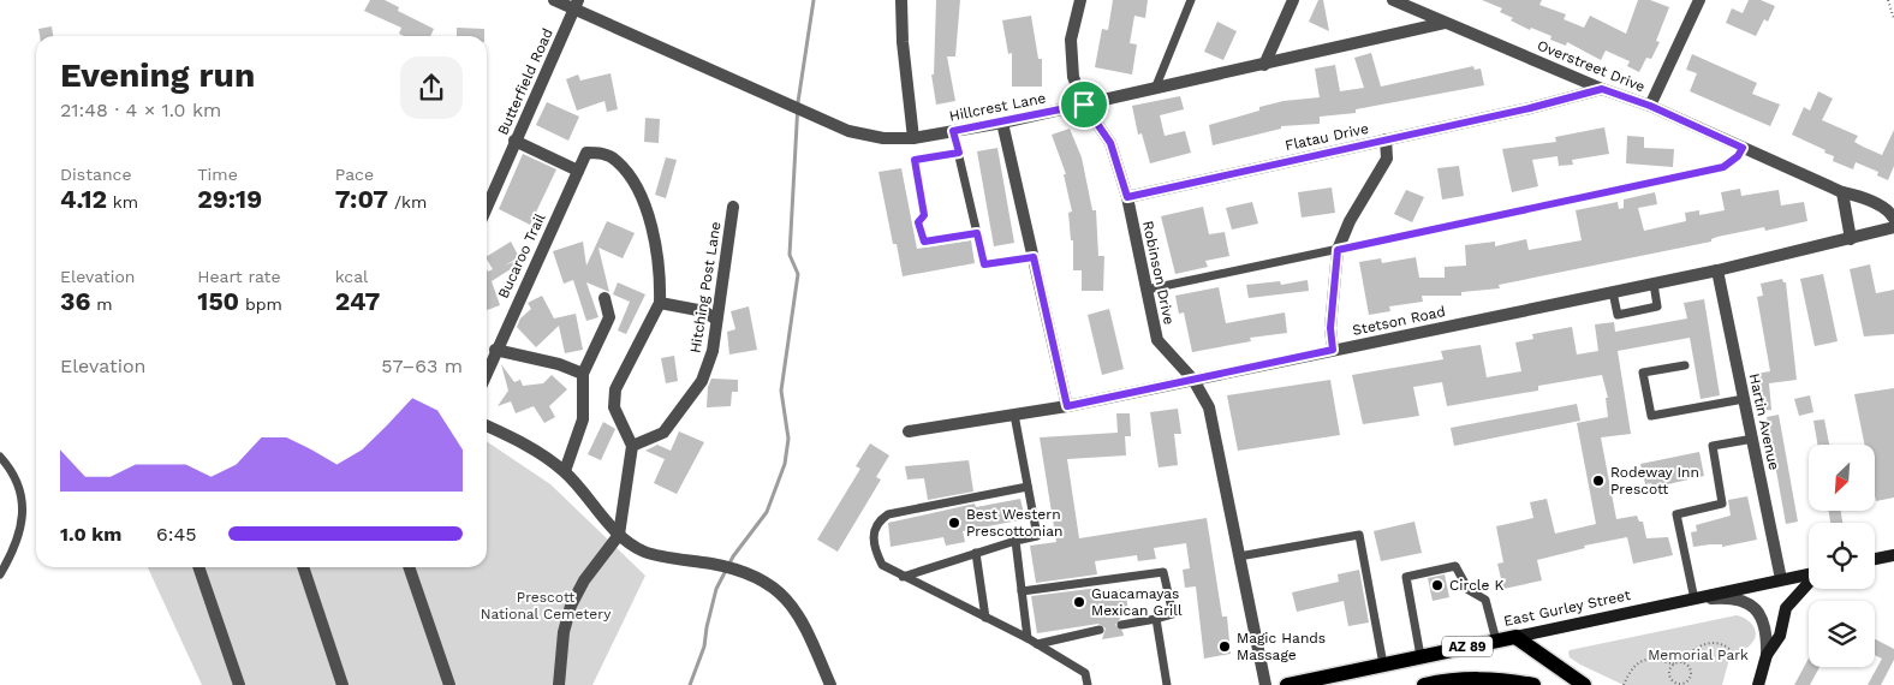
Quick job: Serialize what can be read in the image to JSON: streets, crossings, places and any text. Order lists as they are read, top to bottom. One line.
{"streets":{"main road":["East Gurley Street","AZ 89"],"street":["Overstreet Drive","Butterfield Road","Hillcrest Lane","Flatau Drive","Bucaroo Trail","Robinson Drive","Hitching Post Lane","Stetson Road","Hartin Avenue"]},"crossings":[["Overstreet Drive","Hillcrest Lane"],["Overstreet Drive","Flatau Drive"],["Butterfield Road","Hillcrest Lane"],["Hillcrest Lane","Robinson Drive"],["Flatau Drive","Robinson Drive"],["Robinson Drive","Stetson Road"],["Stetson Road","Hartin Avenue"],["Hartin Avenue","East Gurley Street"]],"parks":["Prescott National Cemetery","Memorial Park"],"places":["Rodeway Inn Prescott","Best Western Prescottonian","Circle K","Guacamayas Mexican Grill","Magic Hands Massage"],"north":"bottom left","page":{"heading":["Evening run","21:48 · 4 × 1.0 km"],"stats":[["Distance","4.12 km"],["Time","29:19"],["Pace","7:07 /km"],["Elevation","36 m"],["Heart rate","150 bpm"],["kcal","247"]],"chart":["Elevation","57–63 m"],"list":[{"name":"1.0 km","note":"6:45"}]}}
